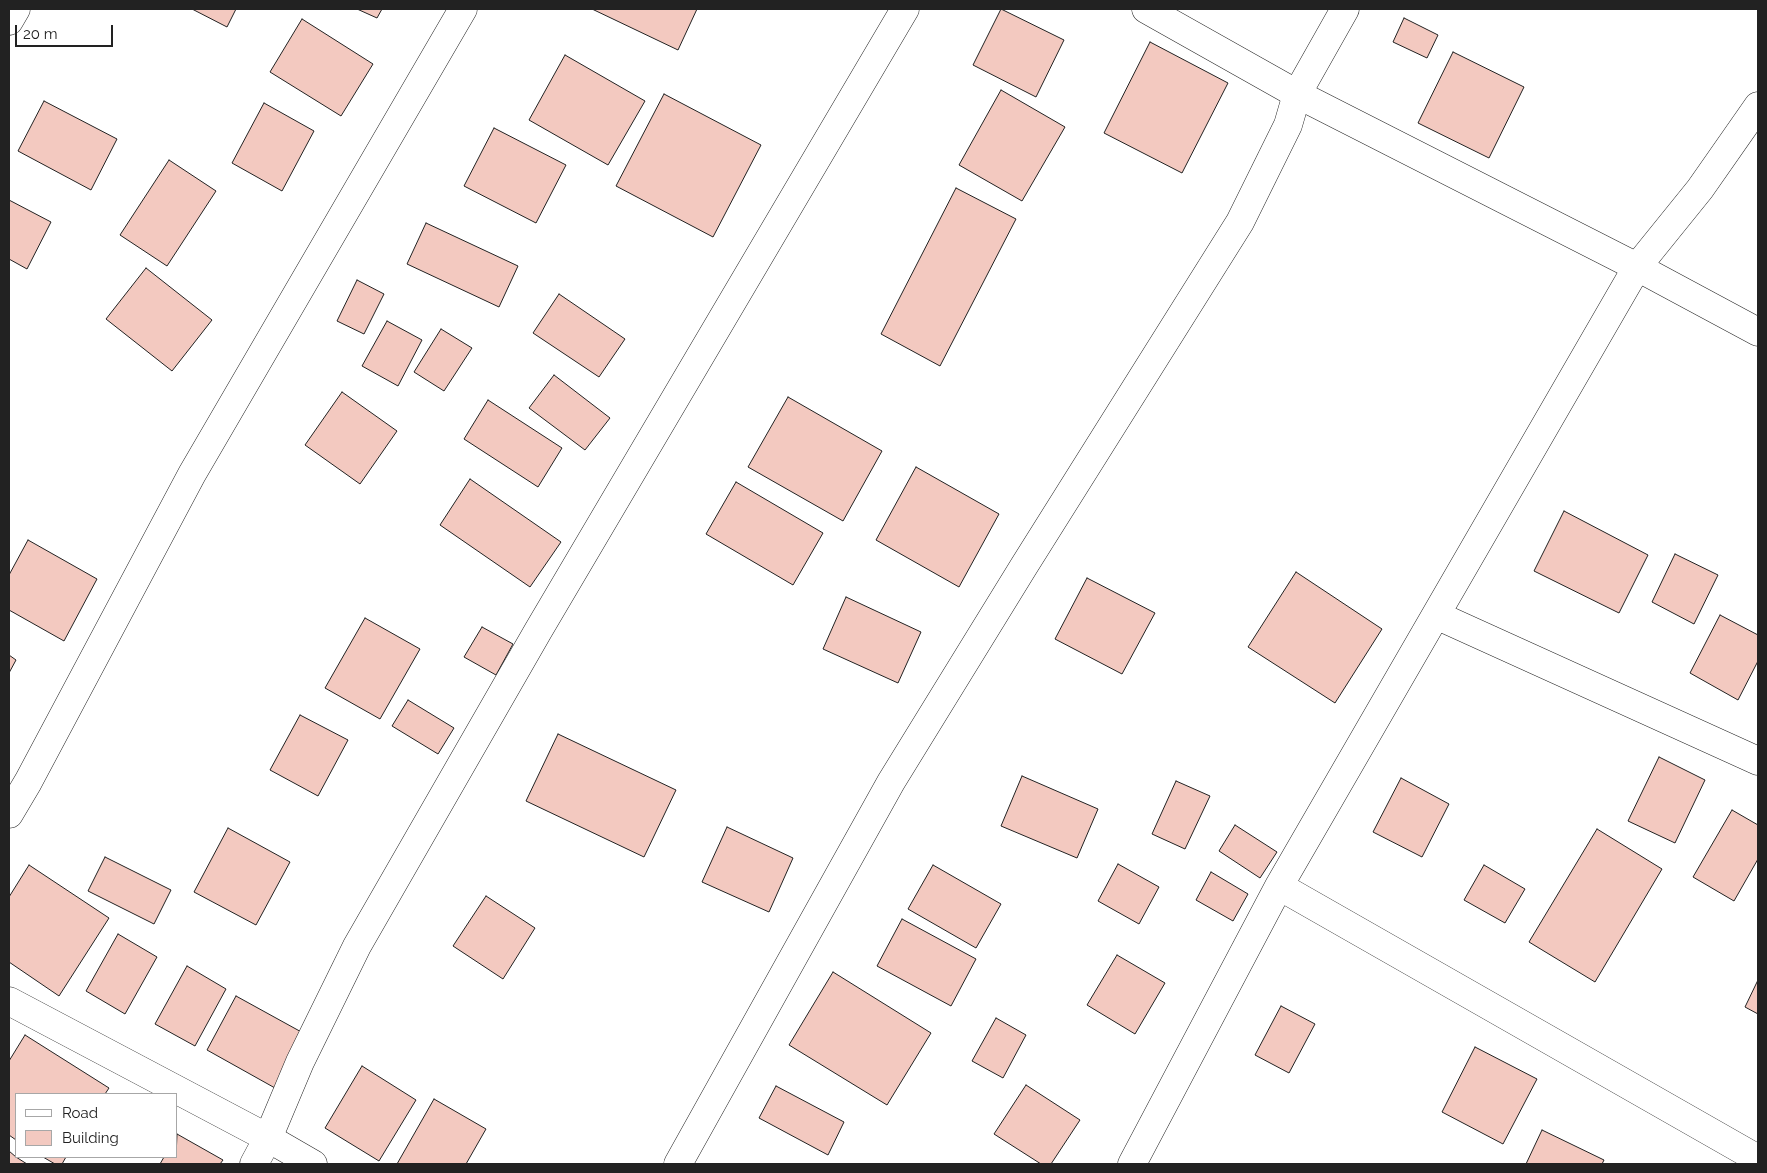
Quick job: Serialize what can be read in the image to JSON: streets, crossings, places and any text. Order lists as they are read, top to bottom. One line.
{"legend":["Road","Building"],"scale_bar":"20 m"}
